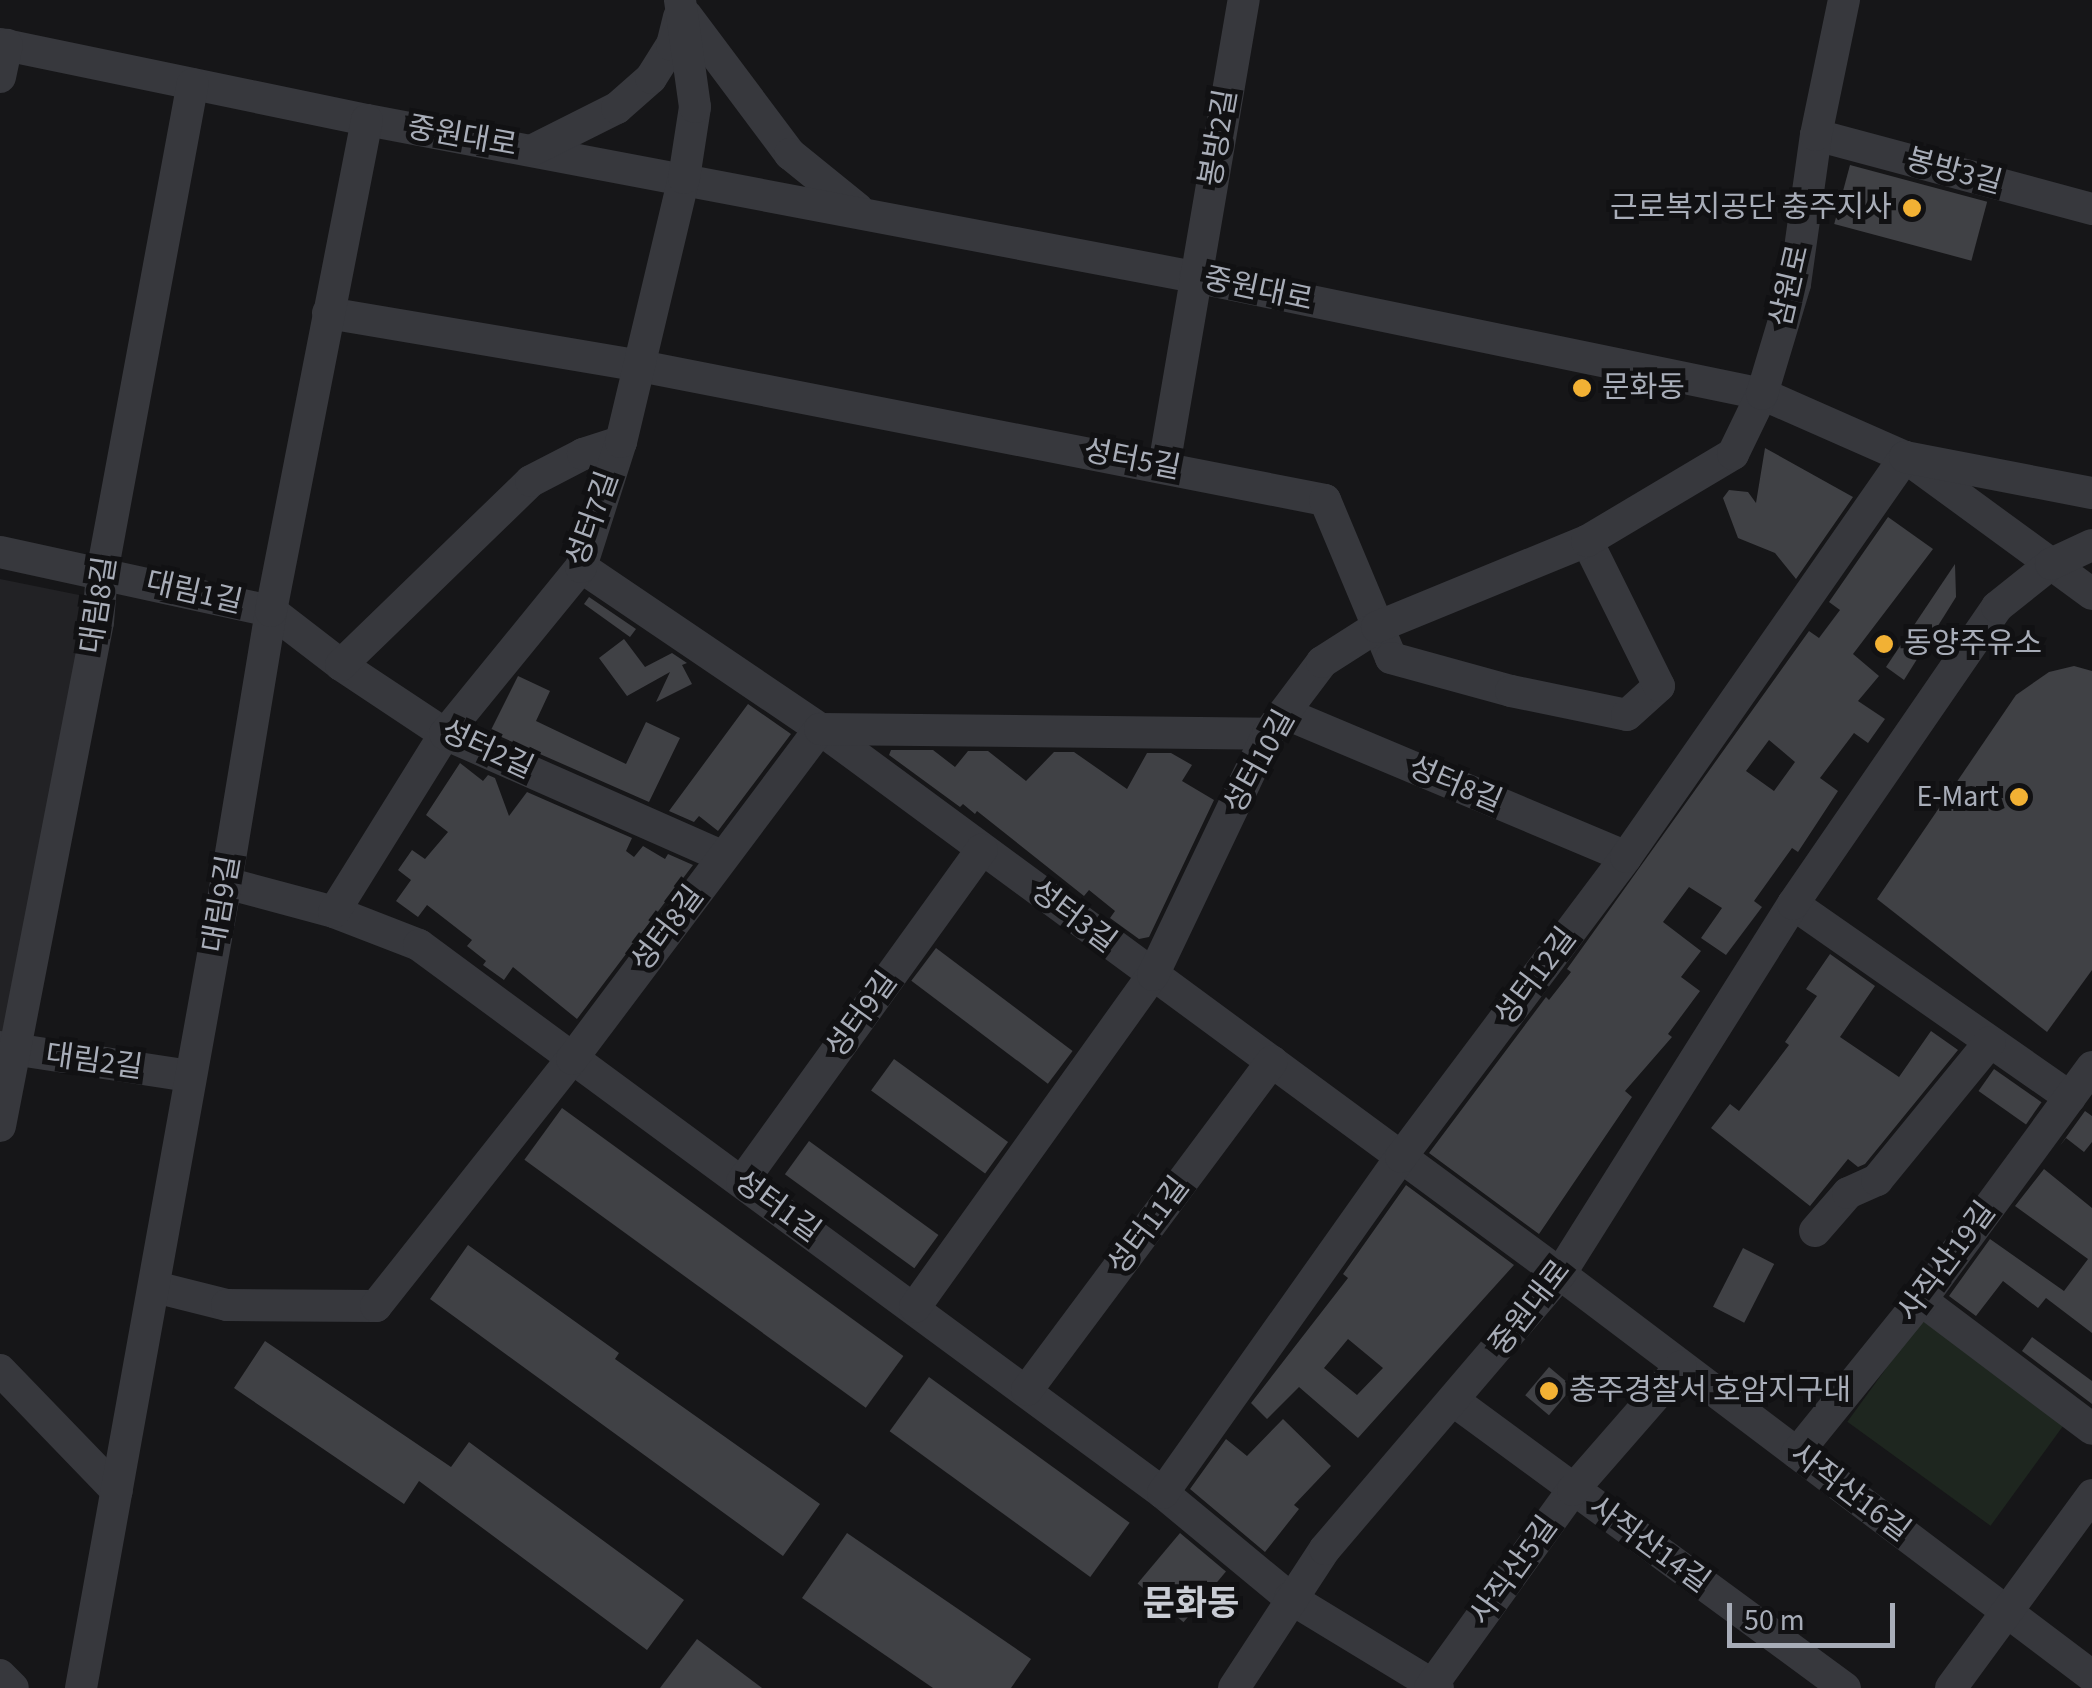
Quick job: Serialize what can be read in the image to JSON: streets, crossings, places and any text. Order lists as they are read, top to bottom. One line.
{"streets":{"street":["중원대로","봉방2길","봉방3길","삼원로","성터5길","성터7길","대림1길","대림8길","성터2길","성터10길","성터8길","대림9길","성터3길","성터12길","성터9길","대림2길","성터1길","성터11길","사직산19길","사직산16길","사직산14길","사직산5길"]},"crossings":[["중원대로","봉방2길"],["중원대로","삼원로"],["중원대로","성터7길"],["중원대로","대림8길"],["중원대로","성터10길"],["중원대로","대림9길"],["중원대로","성터3길"],["중원대로","성터12길"],["중원대로","성터1길"],["중원대로","사직산16길"],["중원대로","사직산14길"],["봉방2길","성터5길"],["봉방3길","삼원로"],["삼원로","성터10길"],["성터5길","성터7길"],["성터5길","성터10길"],["성터5길","대림9길"],["성터7길","성터2길"],["성터7길","성터3길"],["성터7길","성터1길"],["대림1길","대림8길"],["대림1길","성터2길"],["대림1길","대림9길"],["대림8길","대림2길"],["성터2길","성터8길"],["성터2길","대림9길"],["성터10길","성터8길"],["성터10길","성터3길"],["성터10길","성터1길"],["성터8길","대림9길"],["성터8길","성터3길"],["성터8길","성터12길"],["성터8길","성터1길"],["대림9길","대림2길"],["대림9길","성터1길"],["성터3길","성터12길"],["성터3길","성터9길"],["성터3길","성터11길"],["성터3길","사직산16길"],["성터12길","성터1길"],["성터9길","성터1길"],["성터1길","성터11길"],["성터1길","사직산5길"],["사직산19길","사직산16길"],["사직산16길","사직산5길"],["사직산14길","사직산5길"]],"districts":["문화동"],"places":["근로복지공단 충주지사","문화동","동양주유소","E-Mart","충주경찰서 호암지구대"],"scale_bar":"50 m"}
